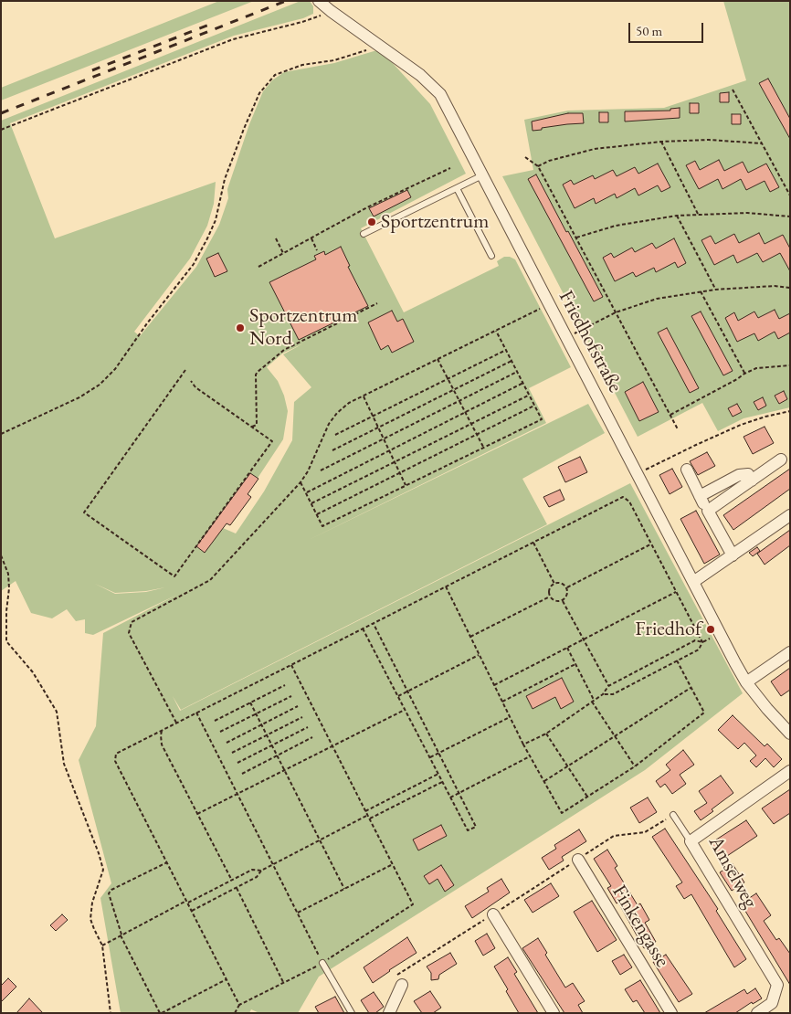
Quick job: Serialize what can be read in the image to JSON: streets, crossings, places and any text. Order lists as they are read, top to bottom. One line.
{"streets":{"street":["Friedhofstraße","Amselweg","Finkengasse"]},"places":["Sportzentrum","Sportzentrum Nord","Friedhof"],"scale_bar":"50 m"}
